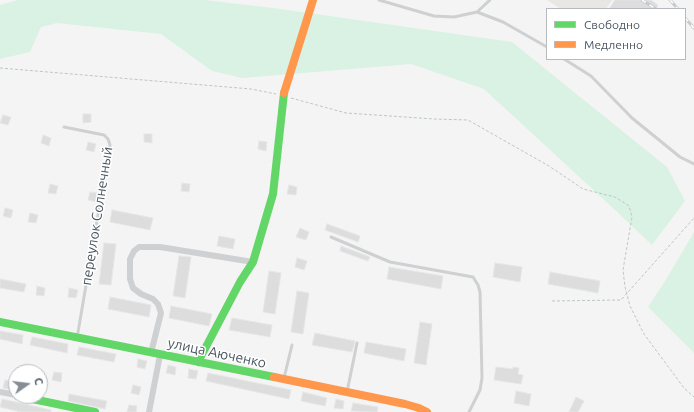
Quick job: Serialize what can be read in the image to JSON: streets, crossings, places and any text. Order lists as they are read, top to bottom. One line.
{"streets":{"street":["улица Аюченко"],"lane":["переулок Солнечный"]},"crossings":[["переулок Солнечный","улица Аюченко"]],"legend":["Свободно","Медленно"],"north":"right"}
